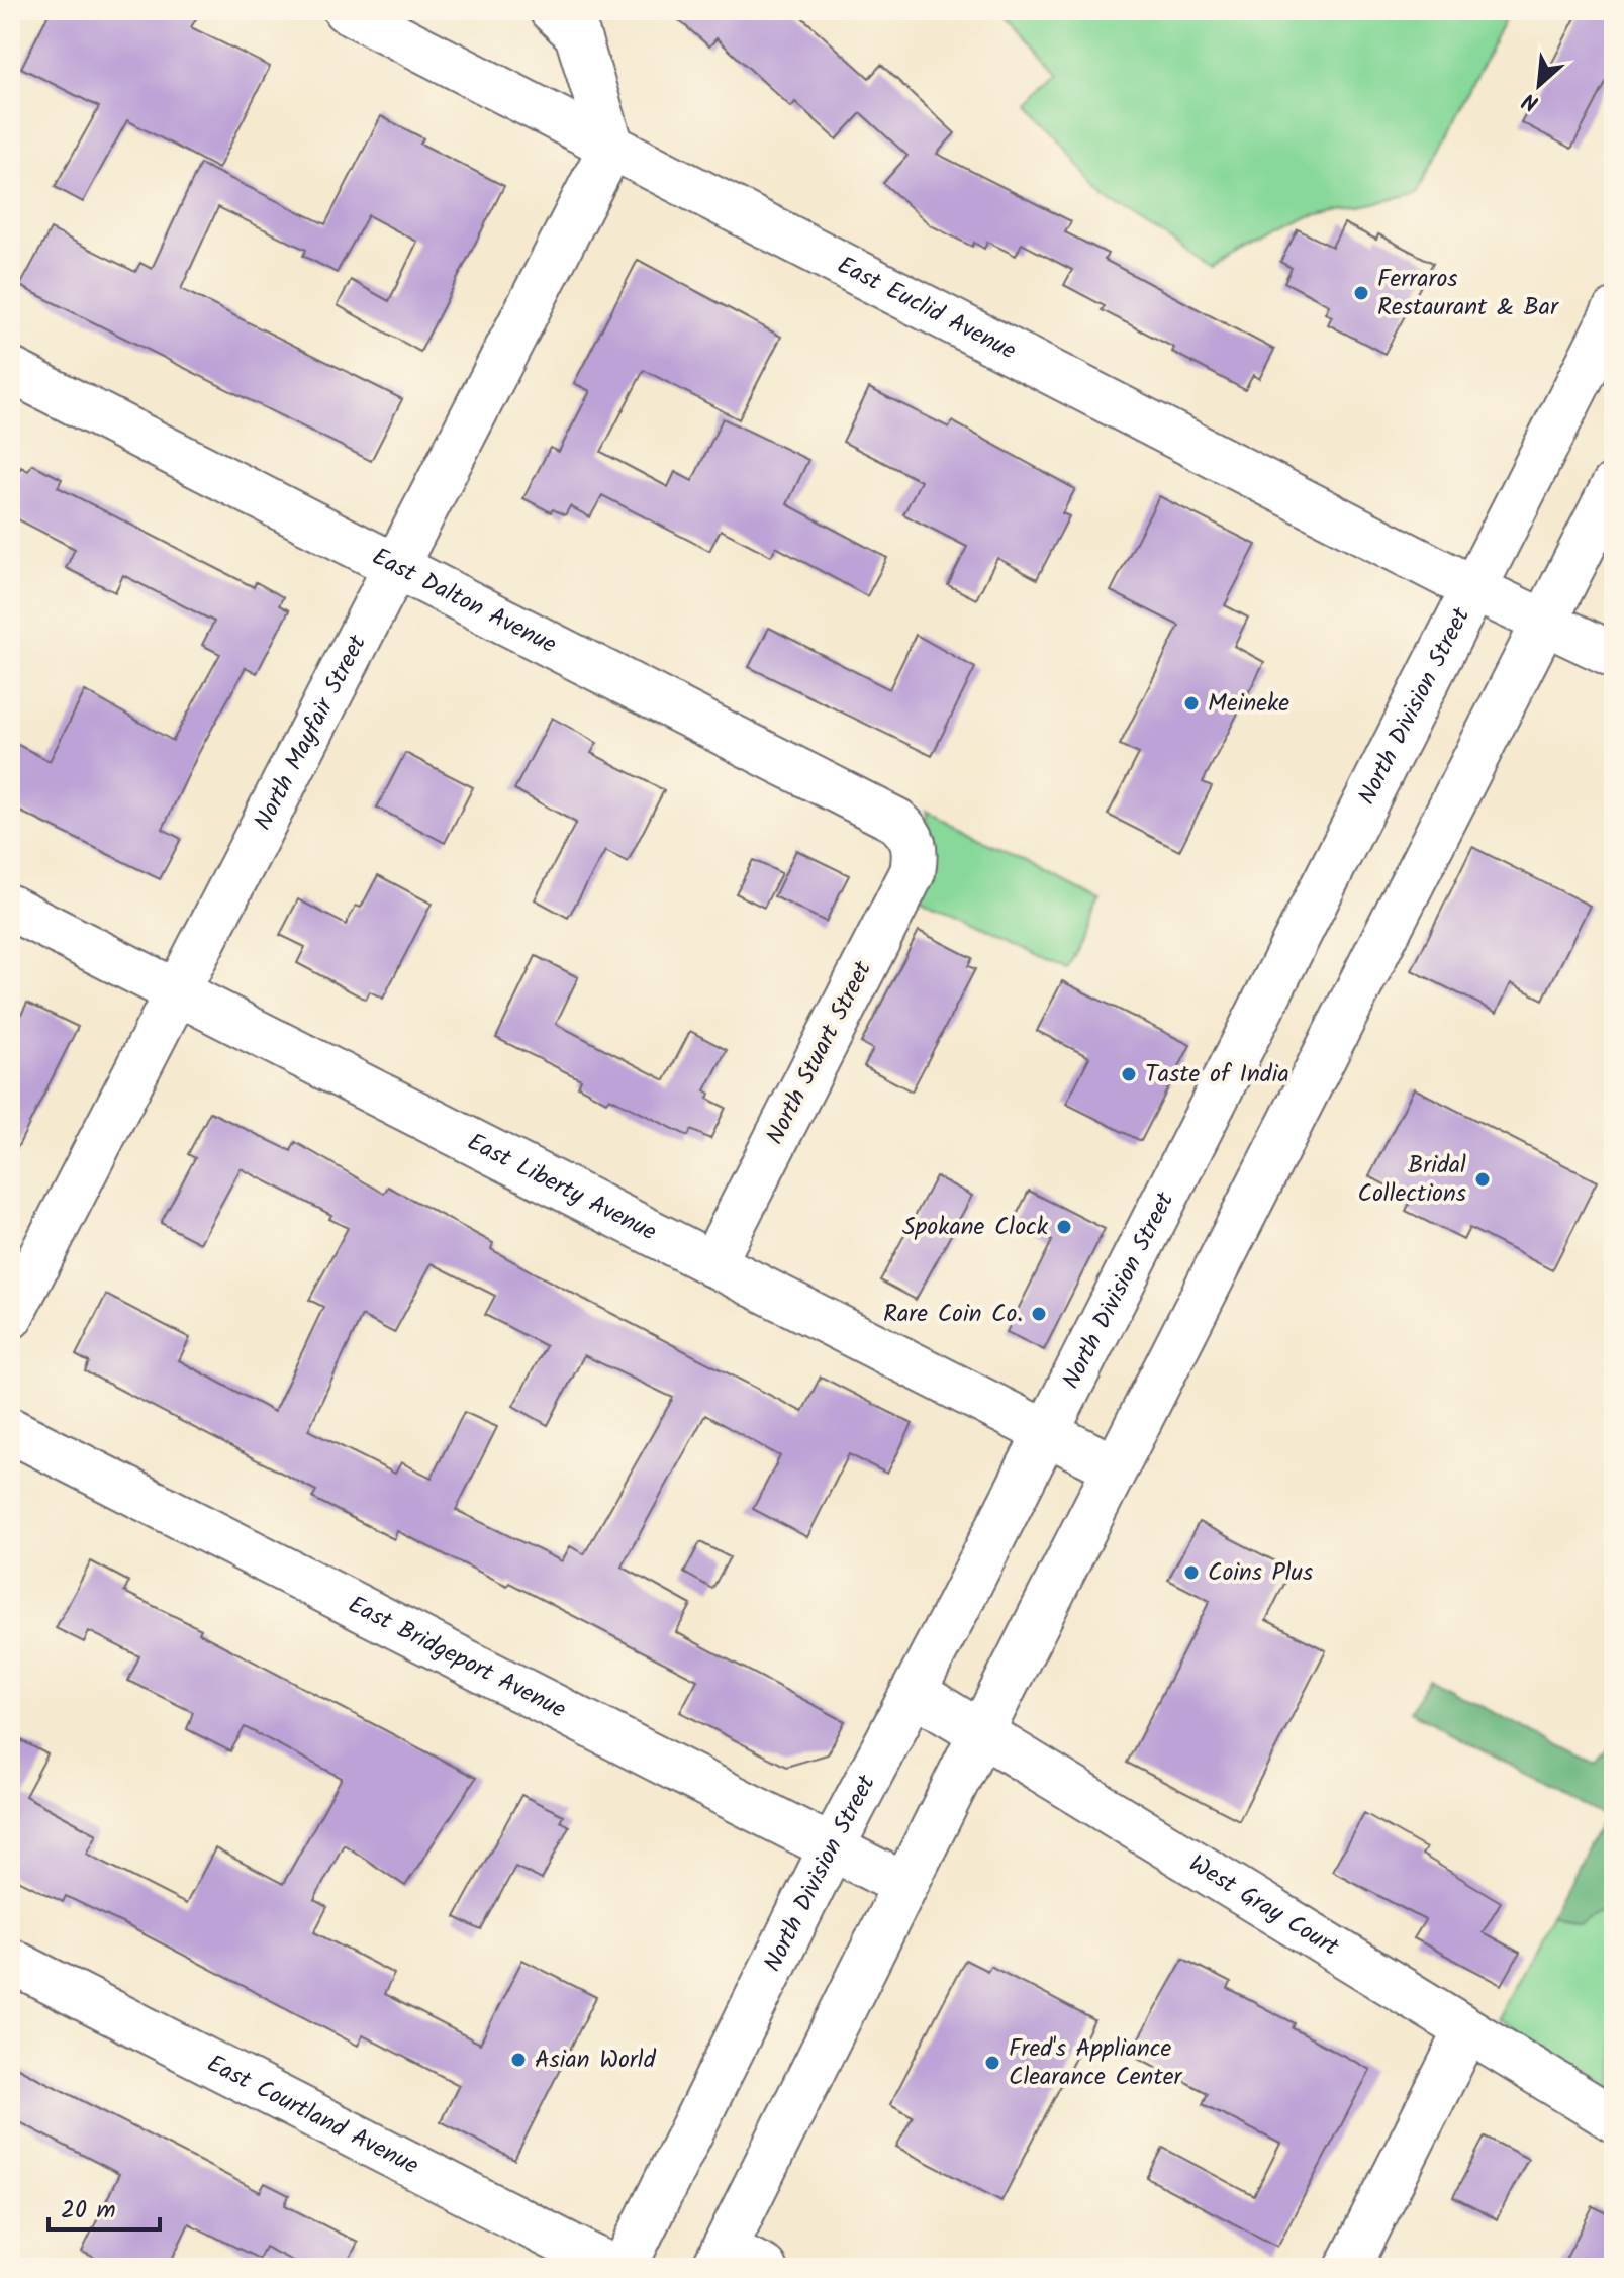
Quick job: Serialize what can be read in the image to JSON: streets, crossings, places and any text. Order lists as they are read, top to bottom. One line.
{"streets":{"street":["East Euclid Avenue","East Dalton Avenue","North Division Street","North Mayfair Street","North Stuart Street","East Liberty Avenue","East Bridgeport Avenue","West Gray Court","East Courtland Avenue"]},"crossings":[["East Euclid Avenue","North Division Street"],["East Euclid Avenue","North Mayfair Street"],["East Dalton Avenue","North Mayfair Street"],["East Dalton Avenue","North Stuart Street"],["North Division Street","East Liberty Avenue"],["North Division Street","East Bridgeport Avenue"],["North Division Street","West Gray Court"],["North Mayfair Street","East Liberty Avenue"],["North Stuart Street","East Liberty Avenue"]],"places":["Ferraros Restaurant & Bar","Meineke","Taste of India","Bridal Collections","Spokane Clock","Rare Coin Co.","Coins Plus","Asian World","Fred's Appliance Clearance Center"],"scale_bar":"20 m","north":"bottom left"}
